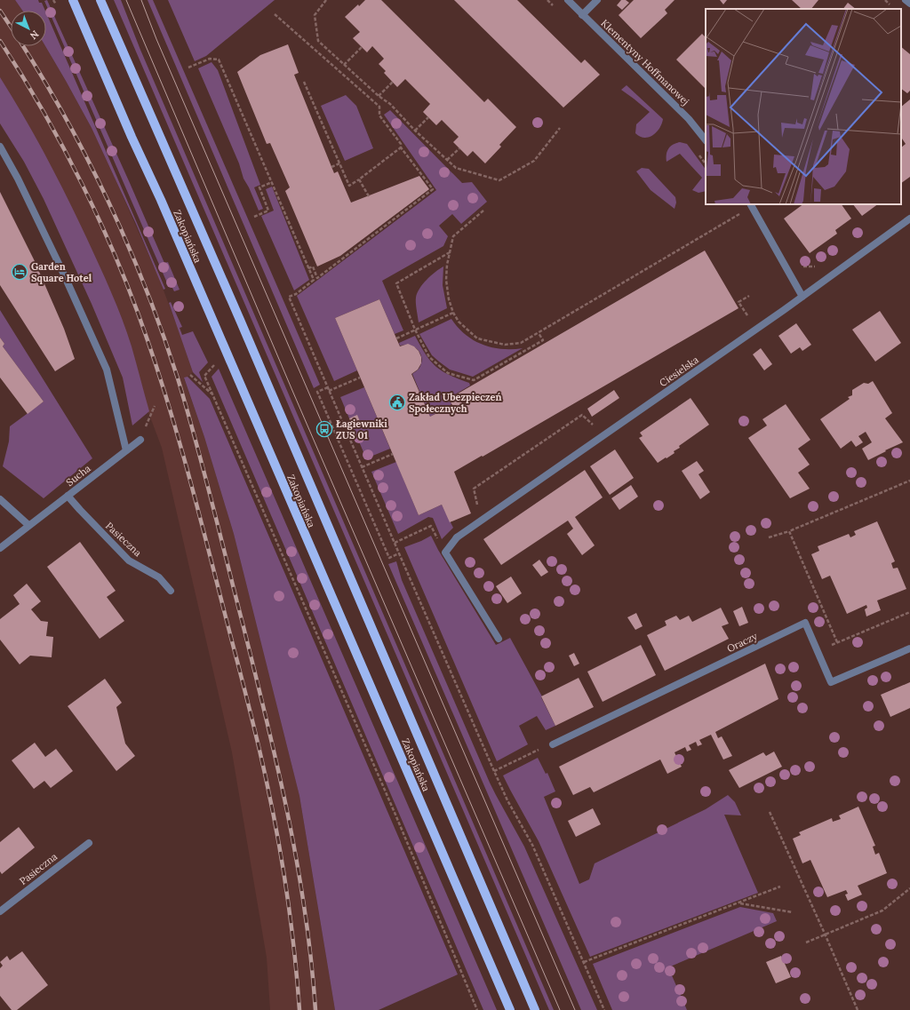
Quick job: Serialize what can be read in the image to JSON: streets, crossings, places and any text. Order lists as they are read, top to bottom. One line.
{"streets":{"main road":["Zakopiańska"],"street":["Klementyny Hoffmanowej","Ciesielska","Sucha","Pasieczna","Oraczy"]},"crossings":[["Sucha","Pasieczna"]],"places":{"hotel":["Garden Square Hotel"],"public building":["Zakład Ubezpieczeń Społecznych"],"bus stop":["Łagiewniki ZUS 01"]},"north":"bottom right"}
